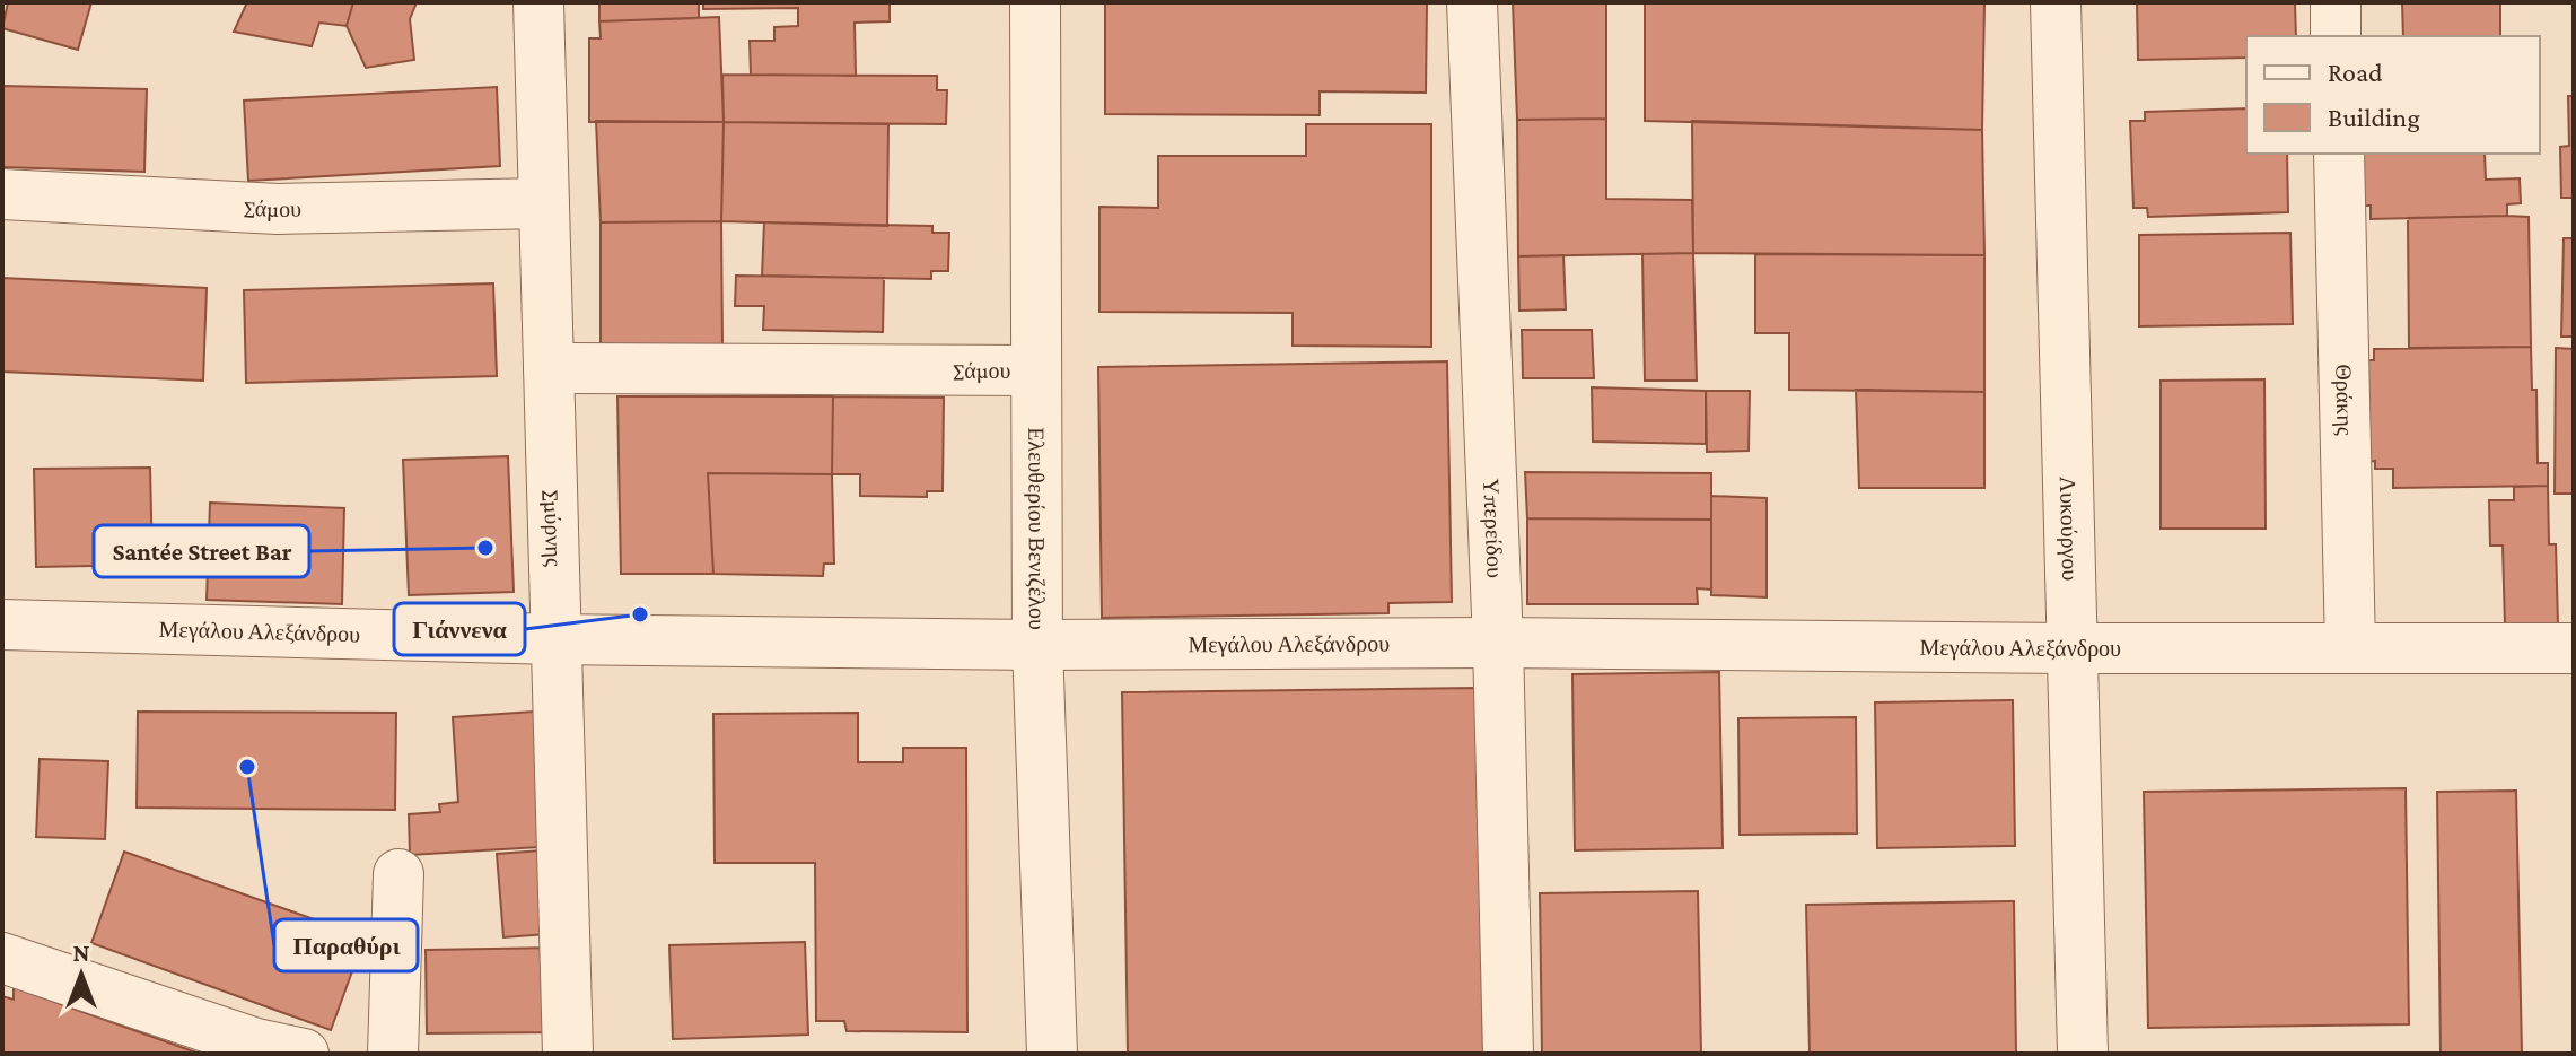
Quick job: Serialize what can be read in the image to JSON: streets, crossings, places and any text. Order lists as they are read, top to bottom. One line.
{"streets":{"street":["Σάμου","Θράκης","Σμύρνης","Υπερείδου","Ελευθερίου Βενιζέλου","Λυκούργου","Μεγάλου Αλεξάνδρου"]},"crossings":[["Σάμου","Σμύρνης"],["Σάμου","Ελευθερίου Βενιζέλου"],["Θράκης","Μεγάλου Αλεξάνδρου"],["Σμύρνης","Μεγάλου Αλεξάνδρου"],["Υπερείδου","Μεγάλου Αλεξάνδρου"],["Ελευθερίου Βενιζέλου","Μεγάλου Αλεξάνδρου"],["Λυκούργου","Μεγάλου Αλεξάνδρου"]],"places":["Santée Street Bar","Γιάννενα","Παραθύρι"],"legend":["Road","Building"],"north":"top"}
